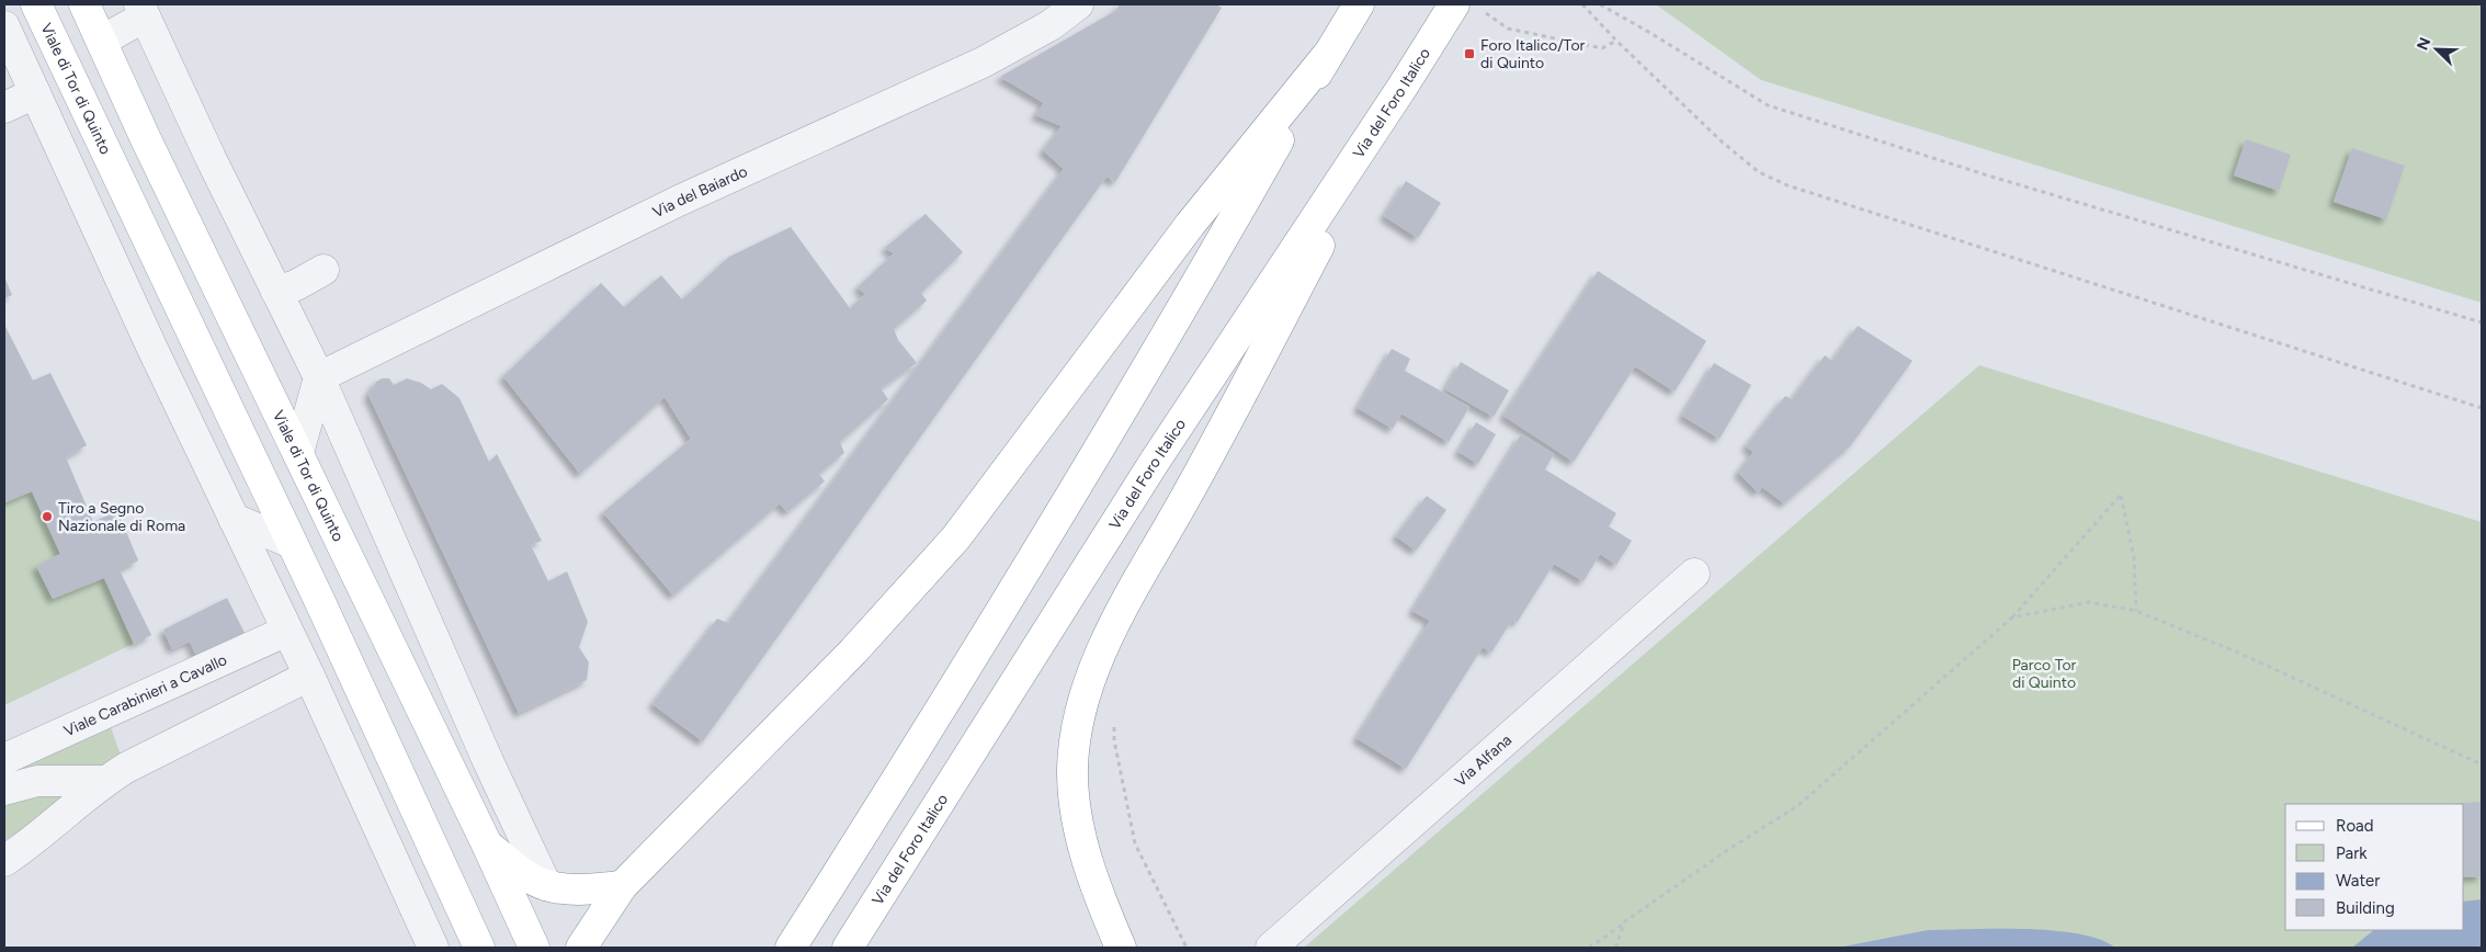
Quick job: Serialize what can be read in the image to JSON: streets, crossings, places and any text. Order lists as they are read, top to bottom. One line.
{"streets":{"main road":["Viale di Tor di Quinto","Via del Foro Italico"],"street":["Via del Baiardo","Viale Carabinieri a Cavallo","Via Alfana"]},"parks":["Parco Tor di Quinto"],"places":{"transit":["Foro Italico/Tor di Quinto"],"other":["Tiro a Segno Nazionale di Roma"]},"legend":["Road","Park","Water","Building"],"north":"top left"}
